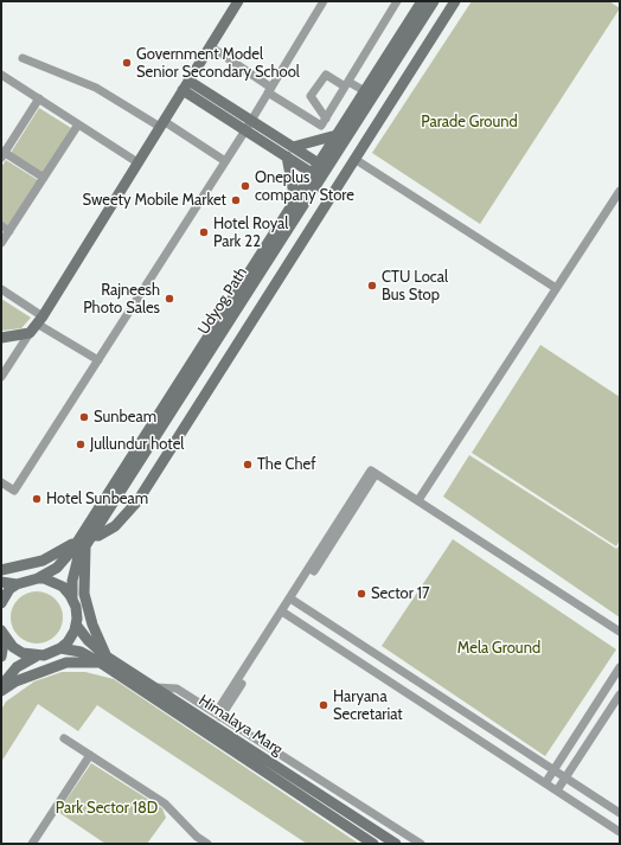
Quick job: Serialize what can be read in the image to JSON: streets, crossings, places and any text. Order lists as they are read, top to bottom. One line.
{"streets":{"main road":["Udyog Path","Himalaya Marg"]},"crossings":[["Udyog Path","Himalaya Marg"]],"parks":["Parade Ground","Mela Ground","Park Sector 18D"],"places":["Government Model Senior Secondary School","Oneplus company Store","Sweety Mobile Market","Hotel Royal Park 22","CTU Local Bus Stop","Rajneesh Photo Sales","Sunbeam","Jullundur hotel","The Chef","Hotel Sunbeam","Sector 17","Haryana Secretariat"]}
